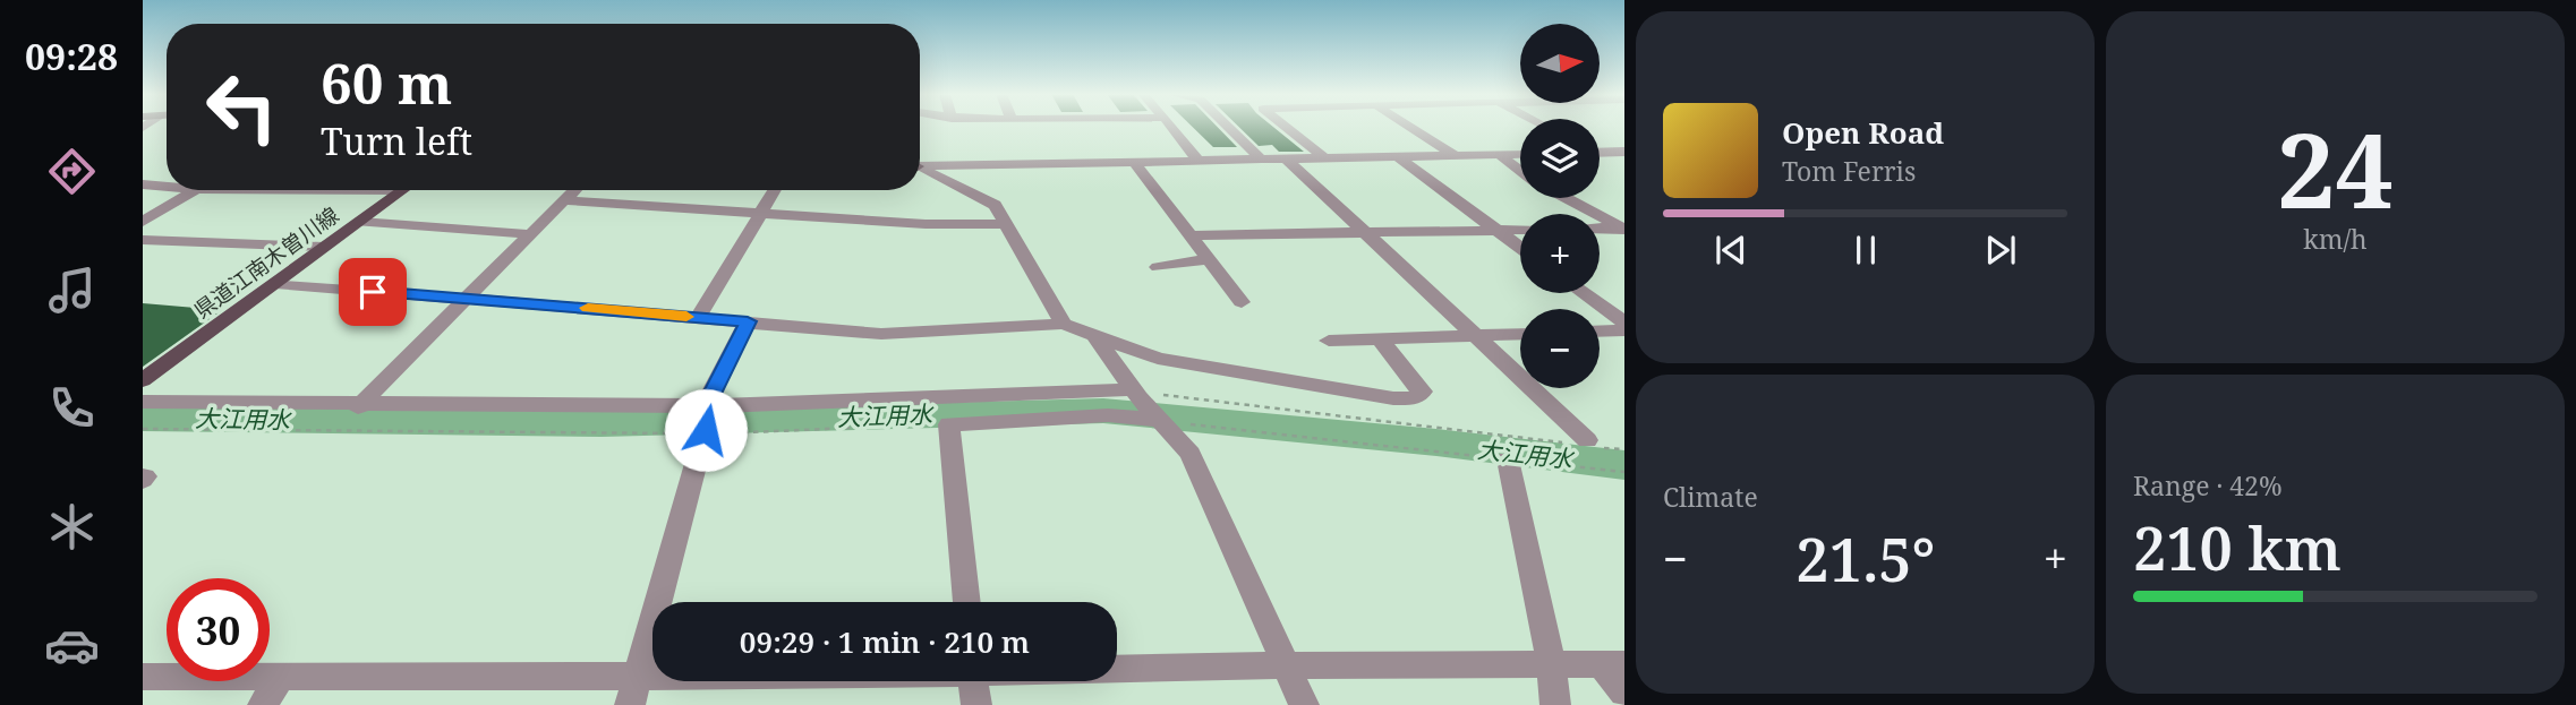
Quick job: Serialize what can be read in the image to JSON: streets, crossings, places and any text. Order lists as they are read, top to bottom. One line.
{"streets":{"main road":["県道江南木曽川線"]},"water":["大江用水"],"north":"right","page":{"tabs":"09:28","tile":[["24","km/h"],"Climate",["Range · 42%","210 km"]],"map_buttons":["+","−"],"turn":["60 m","Turn left"],"song":["Open Road","Tom Ferris"],"heat":["−","21.5°","+"],"limit":"30","trip":"09:29 · 1 min · 210 m"}}
